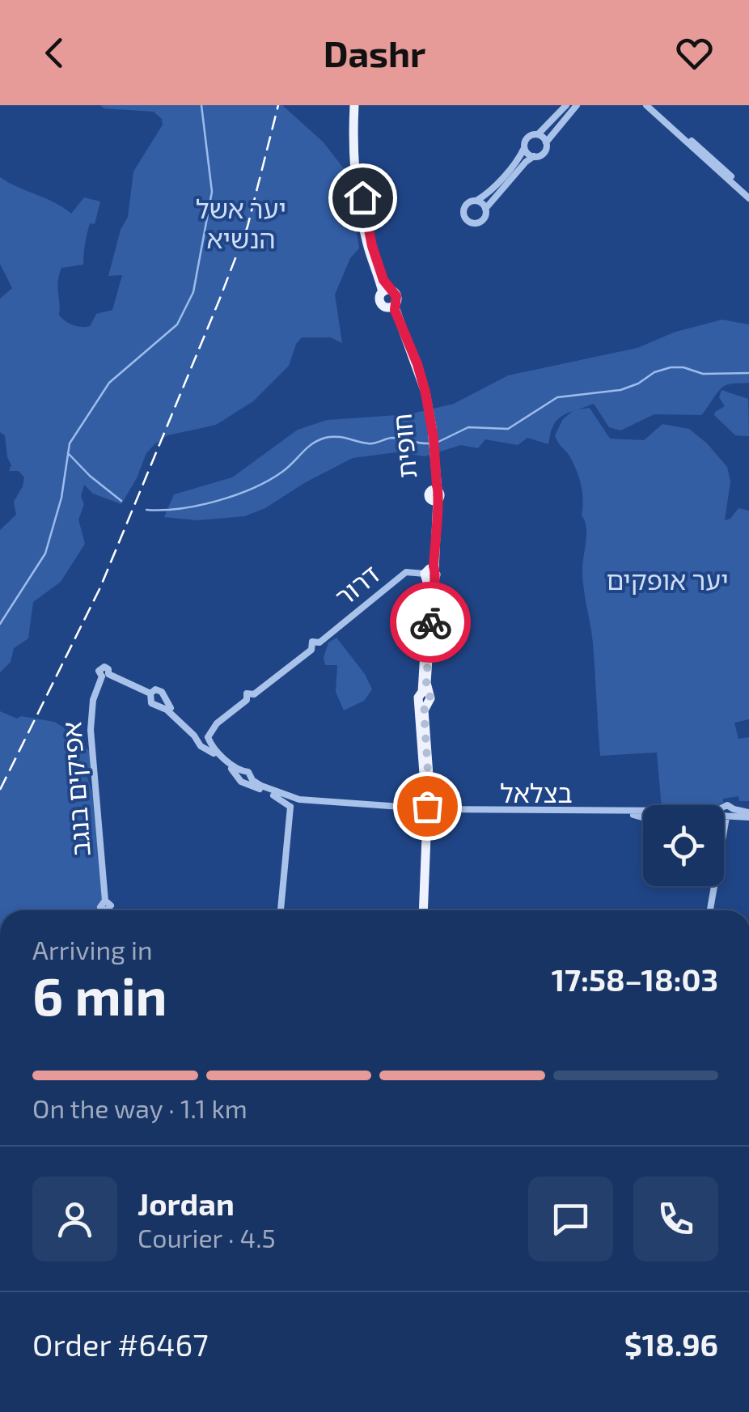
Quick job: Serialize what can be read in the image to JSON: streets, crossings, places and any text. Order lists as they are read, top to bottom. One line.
{"streets":{"main road":["חופית"],"street":["דרור","אפיקים בנגב","בצלאל"]},"crossings":[["חופית","דרור"],["חופית","בצלאל"]],"parks":["יער אשל הנשיא","יער אופקים"],"page":{"header":"Dashr","heading":["6 min","Arriving in","17:58–18:03"],"panel":["Jordan","Courier · 4.5","Order #6467","$18.96"],"bar":"On the way · 1.1 km"}}
